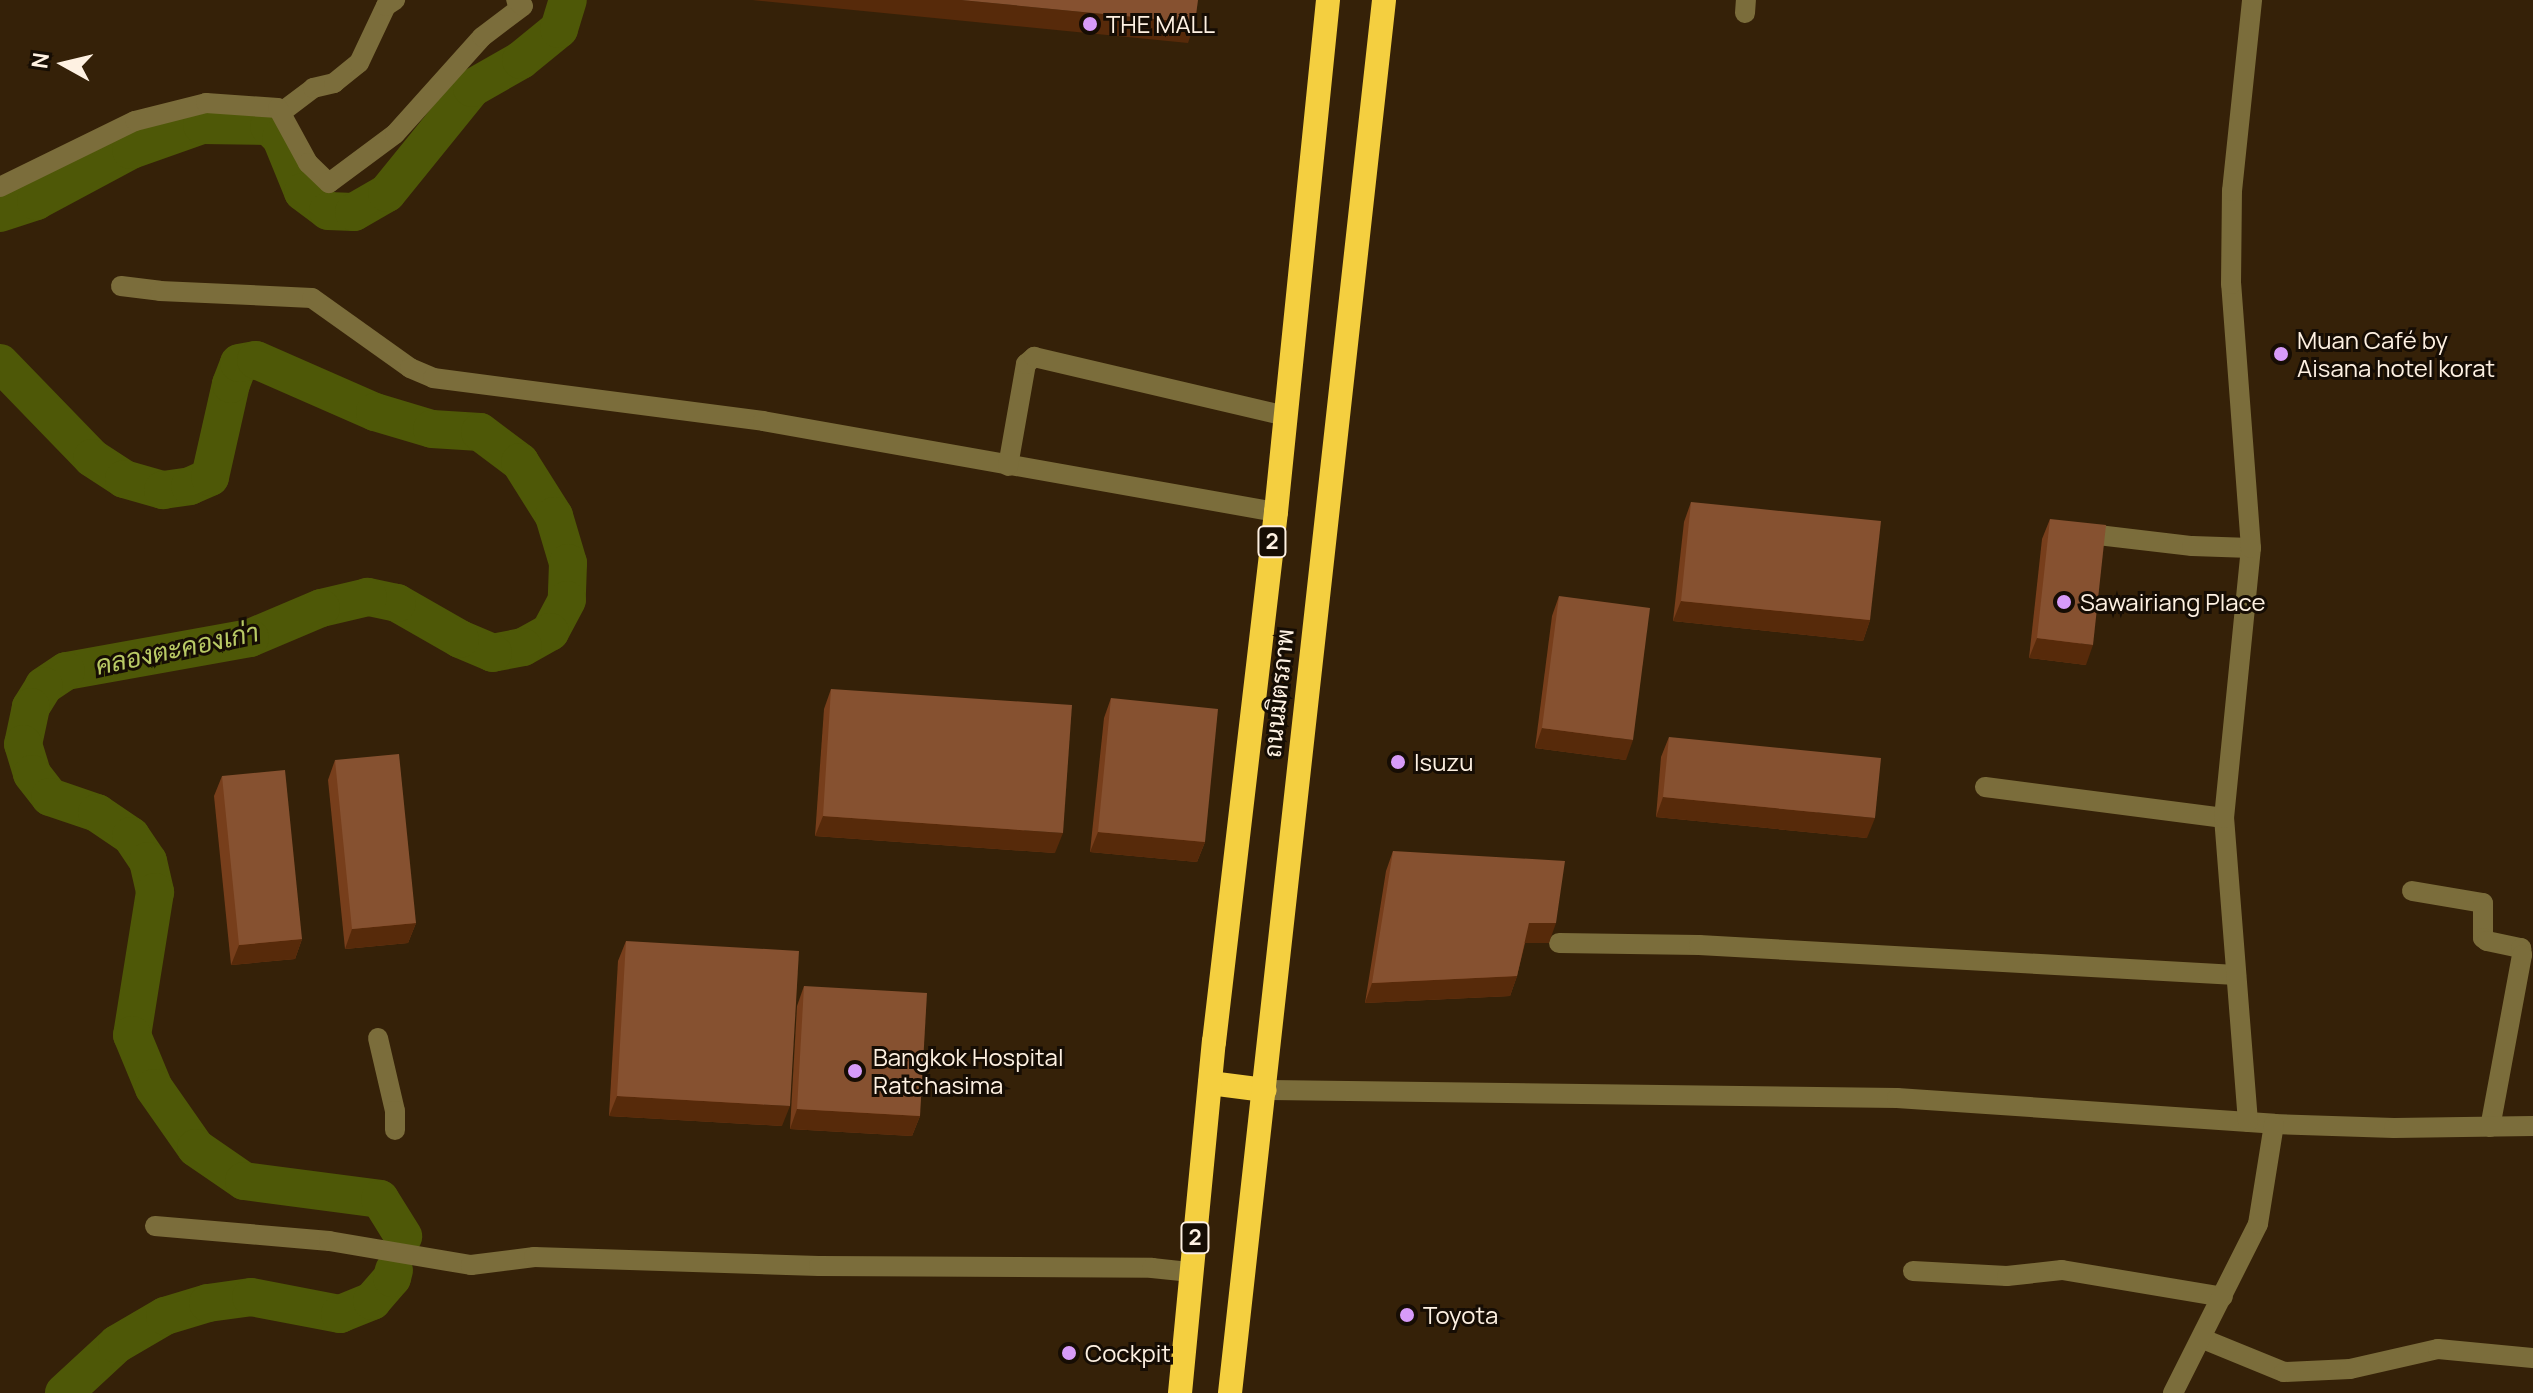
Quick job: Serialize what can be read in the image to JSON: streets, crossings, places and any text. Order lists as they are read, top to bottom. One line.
{"streets":{"highway":["2","ถนนมิตรภาพ"]},"water":["คลองตะคองเก่า"],"places":["THE MALL","Muan Café by Aisana hotel korat","Sawairiang Place","Isuzu","Bangkok Hospital Ratchasima","Toyota","Cockpit"],"north":"left"}
